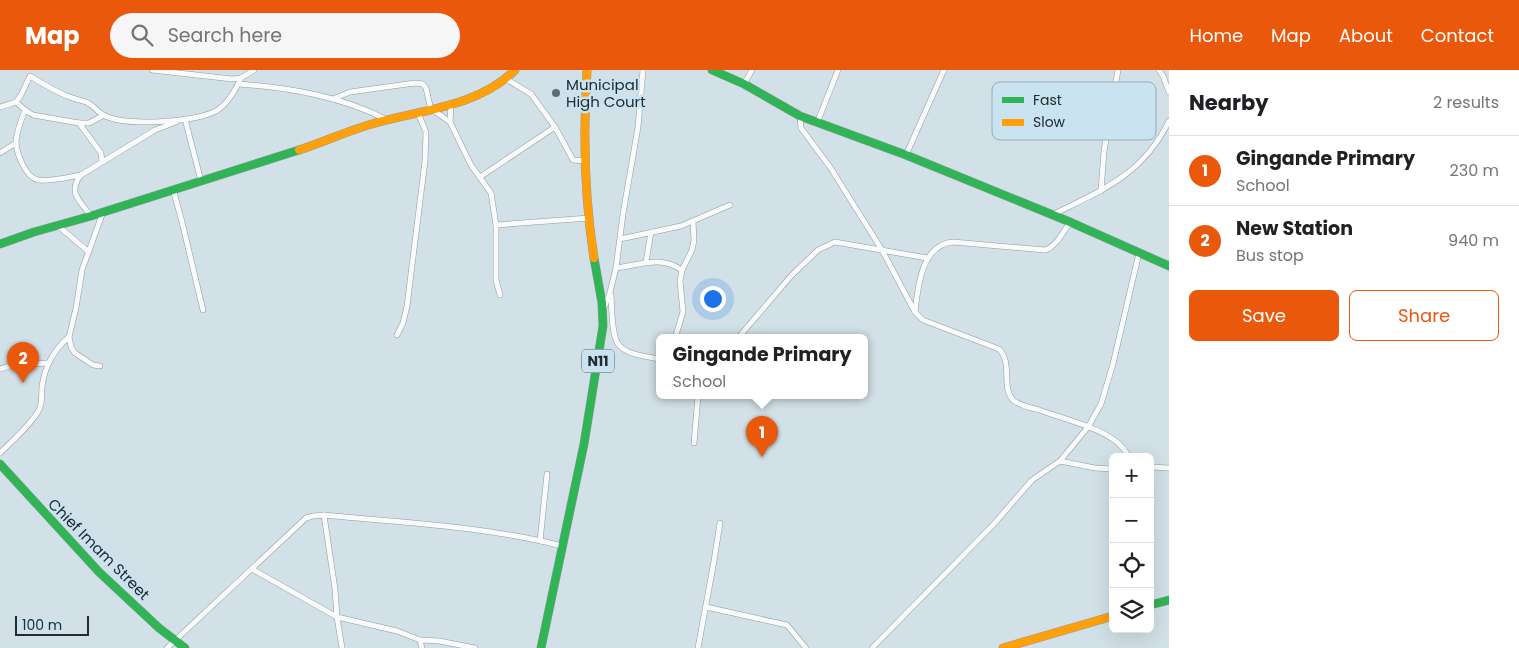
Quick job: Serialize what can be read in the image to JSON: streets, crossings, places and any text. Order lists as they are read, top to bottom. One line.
{"streets":{"main road":["N11","Chief Imam Street"]},"places":["Municipal High Court"],"legend":["Fast","Slow"],"scale_bar":"100 m","page":{"header":"Map","search":"Search here","nav":["Home","Map","About","Contact"],"heading":["Nearby","2 results"],"list":[{"mark":"1","name":"Gingande Primary","note":"School","value":"230 m"},{"mark":"2","name":"New Station","note":"Bus stop","value":"940 m"}],"buttons":["Save","Share"],"popup":["Gingande Primary","School"],"pins":["2","1"],"map_buttons":["+","−"],"scale":"100 m"}}
